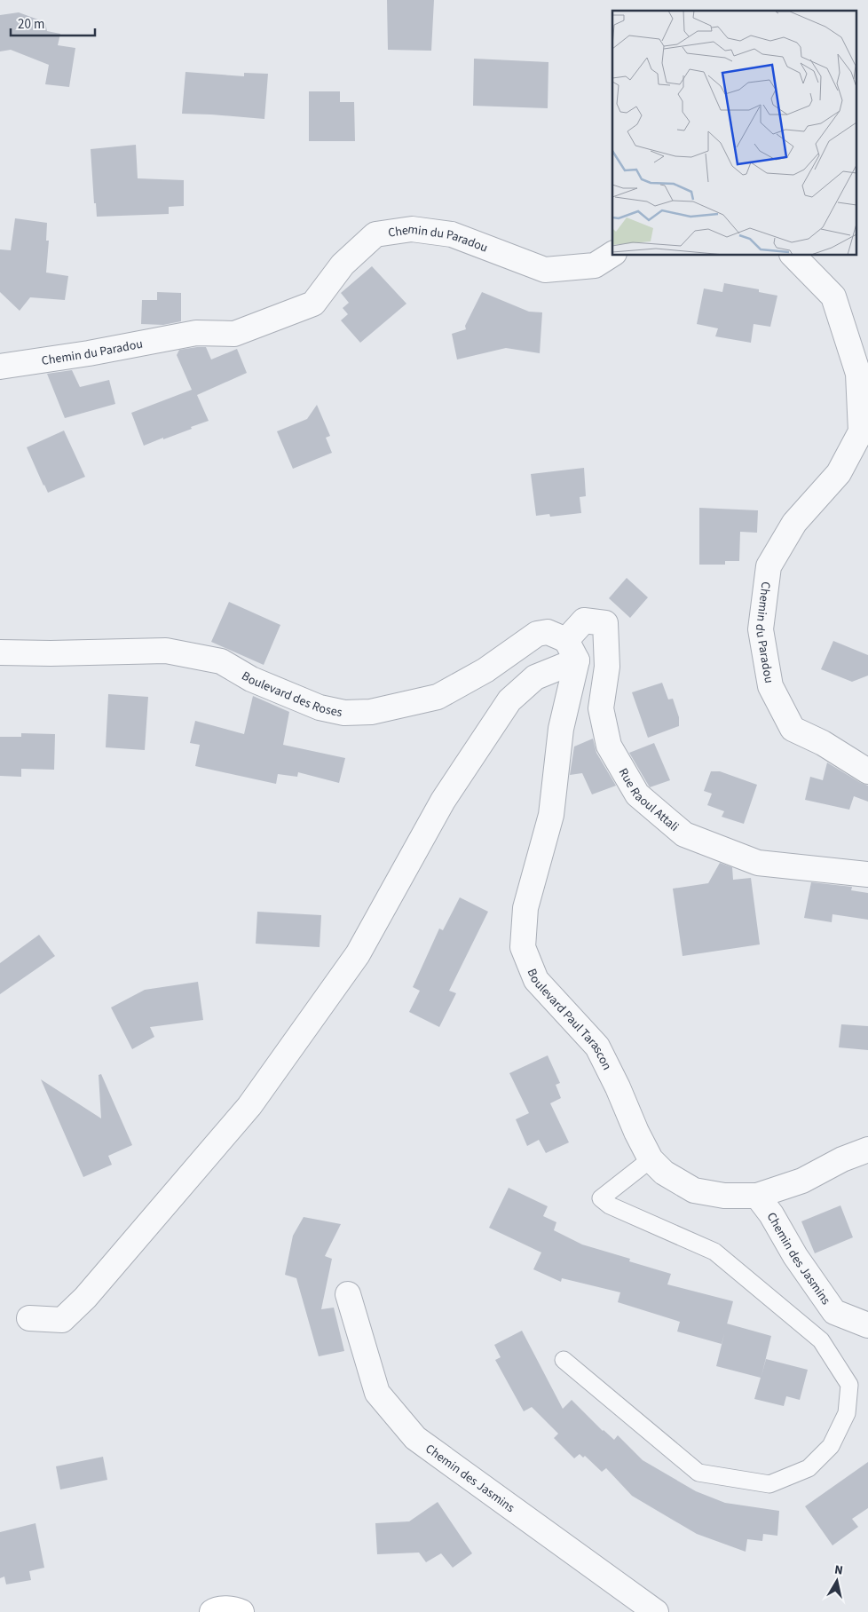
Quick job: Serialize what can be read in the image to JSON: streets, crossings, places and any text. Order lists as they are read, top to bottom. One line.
{"streets":{"street":["Chemin du Paradou","Boulevard des Roses","Rue Raoul Attali","Boulevard Paul Tarascon","Chemin des Jasmins"]},"crossings":[["Boulevard des Roses","Rue Raoul Attali"],["Boulevard des Roses","Boulevard Paul Tarascon"],["Rue Raoul Attali","Boulevard Paul Tarascon"],["Boulevard Paul Tarascon","Chemin des Jasmins"]],"scale_bar":"20 m","north":"top"}
